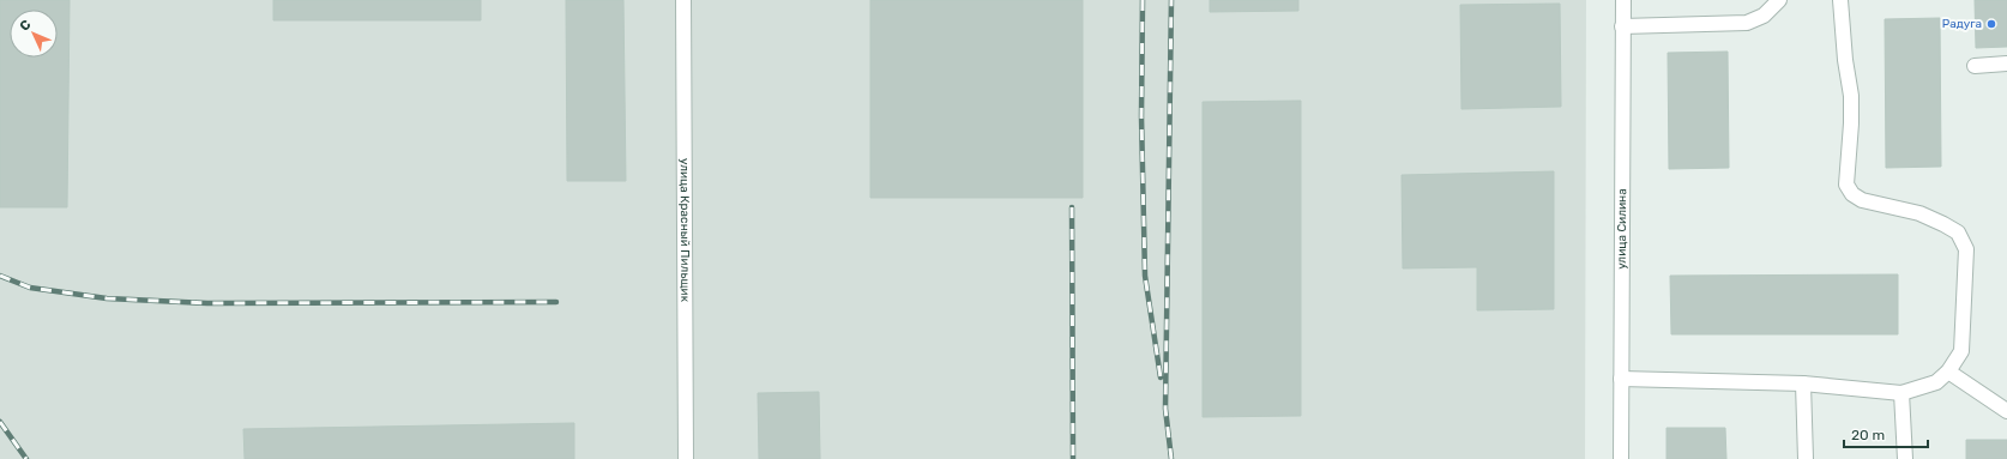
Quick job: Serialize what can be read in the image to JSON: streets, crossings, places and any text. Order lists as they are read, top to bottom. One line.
{"streets":{"street":["улица Силина","улица Красный Пильщик"]},"places":["Радуга"],"scale_bar":"20 m","north":"top left"}
